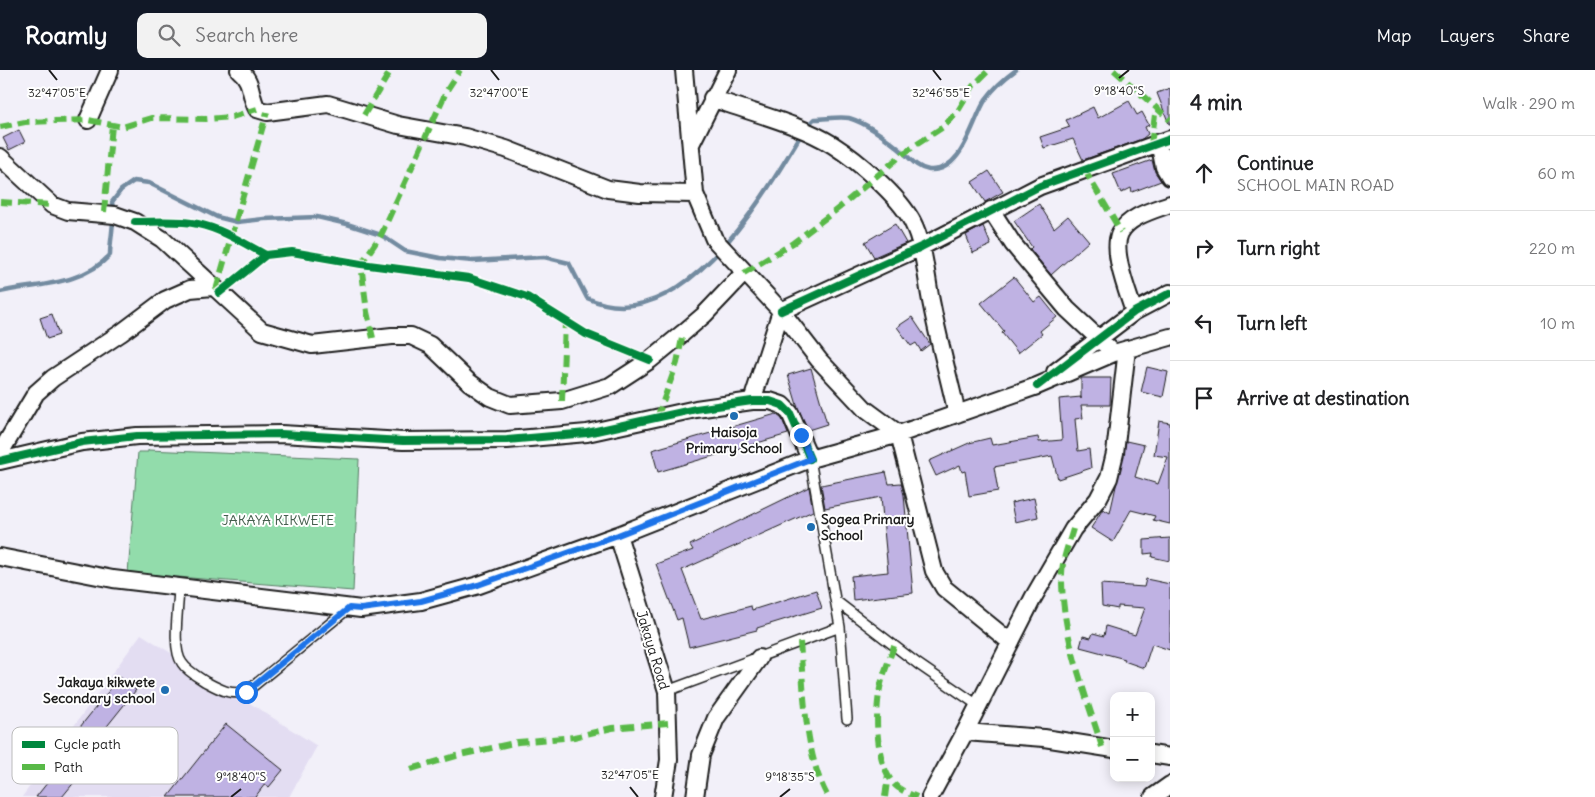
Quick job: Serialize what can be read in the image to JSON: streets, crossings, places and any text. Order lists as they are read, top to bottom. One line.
{"streets":{"street":["Jakaya Road"]},"parks":["JAKAYA KIKWETE"],"places":["Haisoja Primary School","Sogea Primary School","Jakaya kikwete Secondary school"],"legend":["Cycle path","Path"],"page":{"header":"Roamly","search":"Search here","nav":["Map","Layers","Share"],"heading":["4 min","Walk · 290 m"],"list":[["Continue","SCHOOL MAIN ROAD","60 m"],["Turn right","220 m"],["Turn left","10 m"],"Arrive at destination"],"map_buttons":["+","−"]},"coordinates":["9°18'40\"S","32°47'05\"E","32°47'00\"E","32°46'55\"E","9°18'35\"S"]}
